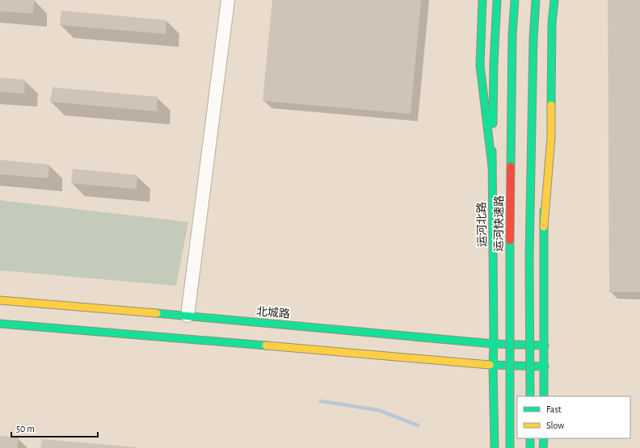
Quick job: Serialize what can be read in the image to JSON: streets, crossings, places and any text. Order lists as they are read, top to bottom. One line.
{"streets":{"main road":["运河快速路","运河北路","北城路"]},"crossings":[["运河北路","北城路"]],"legend":["Fast","Slow"],"scale_bar":"50 m"}
